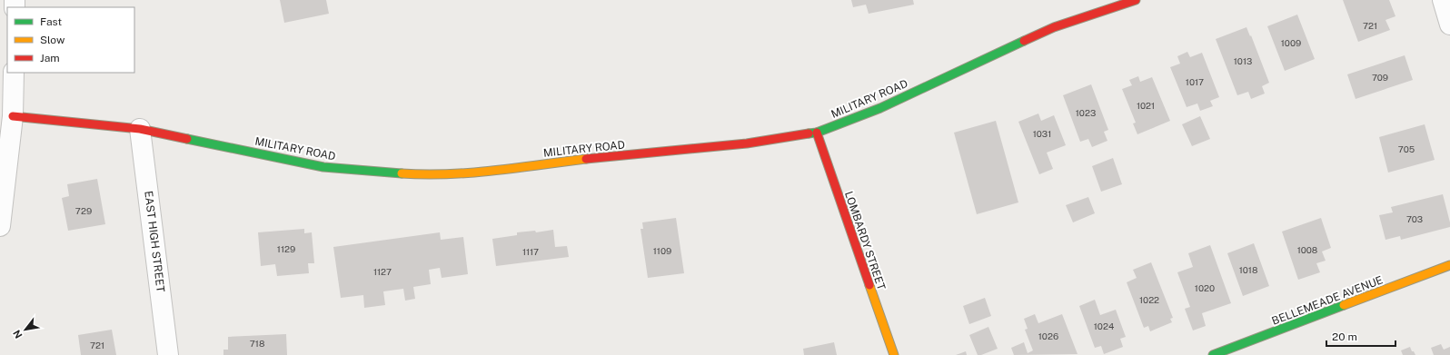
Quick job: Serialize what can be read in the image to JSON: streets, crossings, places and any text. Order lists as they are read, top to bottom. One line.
{"streets":{"street":["MILITARY ROAD","LOMBARDY STREET","EAST HIGH STREET","BELLEMEADE AVENUE"]},"crossings":[["MILITARY ROAD","LOMBARDY STREET"],["MILITARY ROAD","EAST HIGH STREET"]],"house_numbers":["721","1009","1013","709","1017","1021","1023","1031","705","729","703","1129","1008","1109","1117","1018","1127","1020","1022","1024","1026","718","721"],"legend":["Fast","Slow","Jam"],"scale_bar":"20 m","north":"bottom left"}
